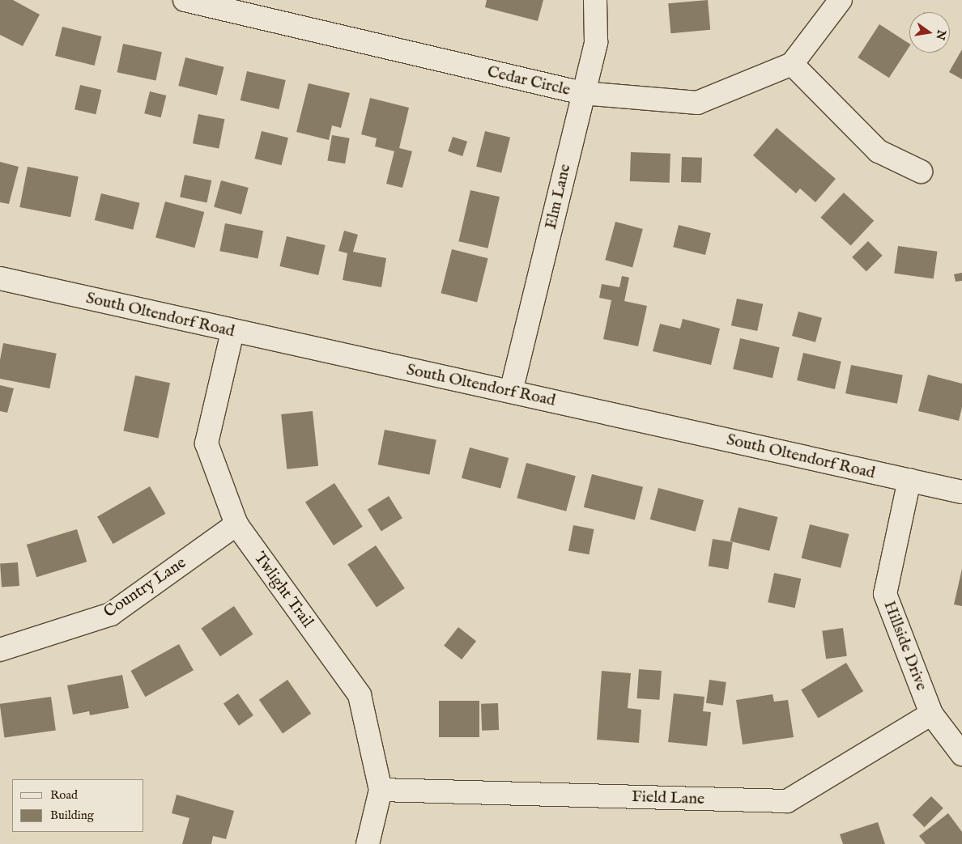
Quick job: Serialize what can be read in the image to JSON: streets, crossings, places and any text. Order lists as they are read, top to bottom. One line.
{"streets":{"street":["Cedar Circle","Elm Lane","South Oltendorf Road","Country Lane","Twlight Trail","Hillside Drive","Field Lane"]},"crossings":[["Cedar Circle","Elm Lane"],["Elm Lane","South Oltendorf Road"],["South Oltendorf Road","Twlight Trail"],["South Oltendorf Road","Hillside Drive"],["Country Lane","Twlight Trail"],["Twlight Trail","Field Lane"],["Hillside Drive","Field Lane"]],"legend":["Road","Building"],"north":"right"}
